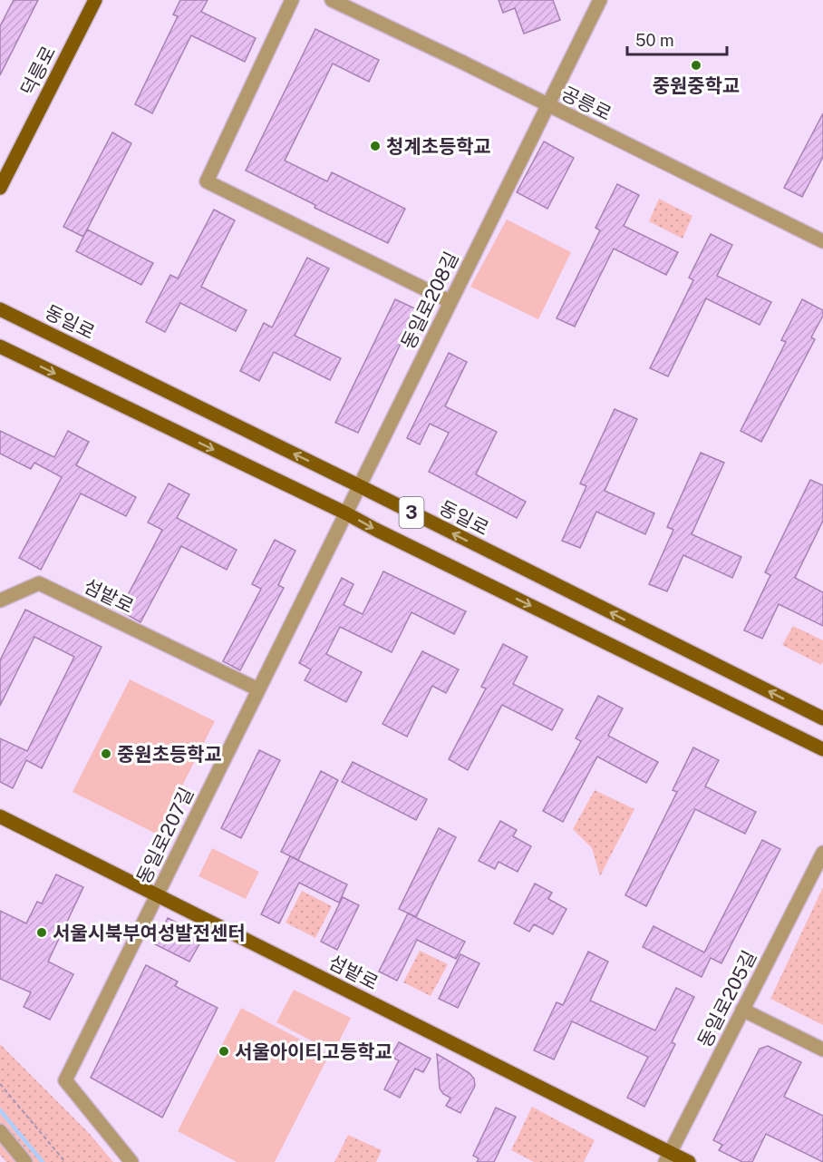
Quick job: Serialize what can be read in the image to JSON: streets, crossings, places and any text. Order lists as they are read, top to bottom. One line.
{"streets":{"main road":["덕릉로","동일로","3","섬밭로"],"street":["공릉로","동일로208길","동일로207길","동일로205길"]},"crossings":[["공릉로","동일로208길"],["동일로208길","동일로"],["동일로208길","3"],["동일로208길","동일로207길"],["3","동일로207길"],["섬밭로","동일로207길"],["섬밭로","동일로205길"]],"places":["중원중학교","청계초등학교","중원초등학교","서울시북부여성발전센터","서울아이티고등학교"],"scale_bar":"50 m"}
